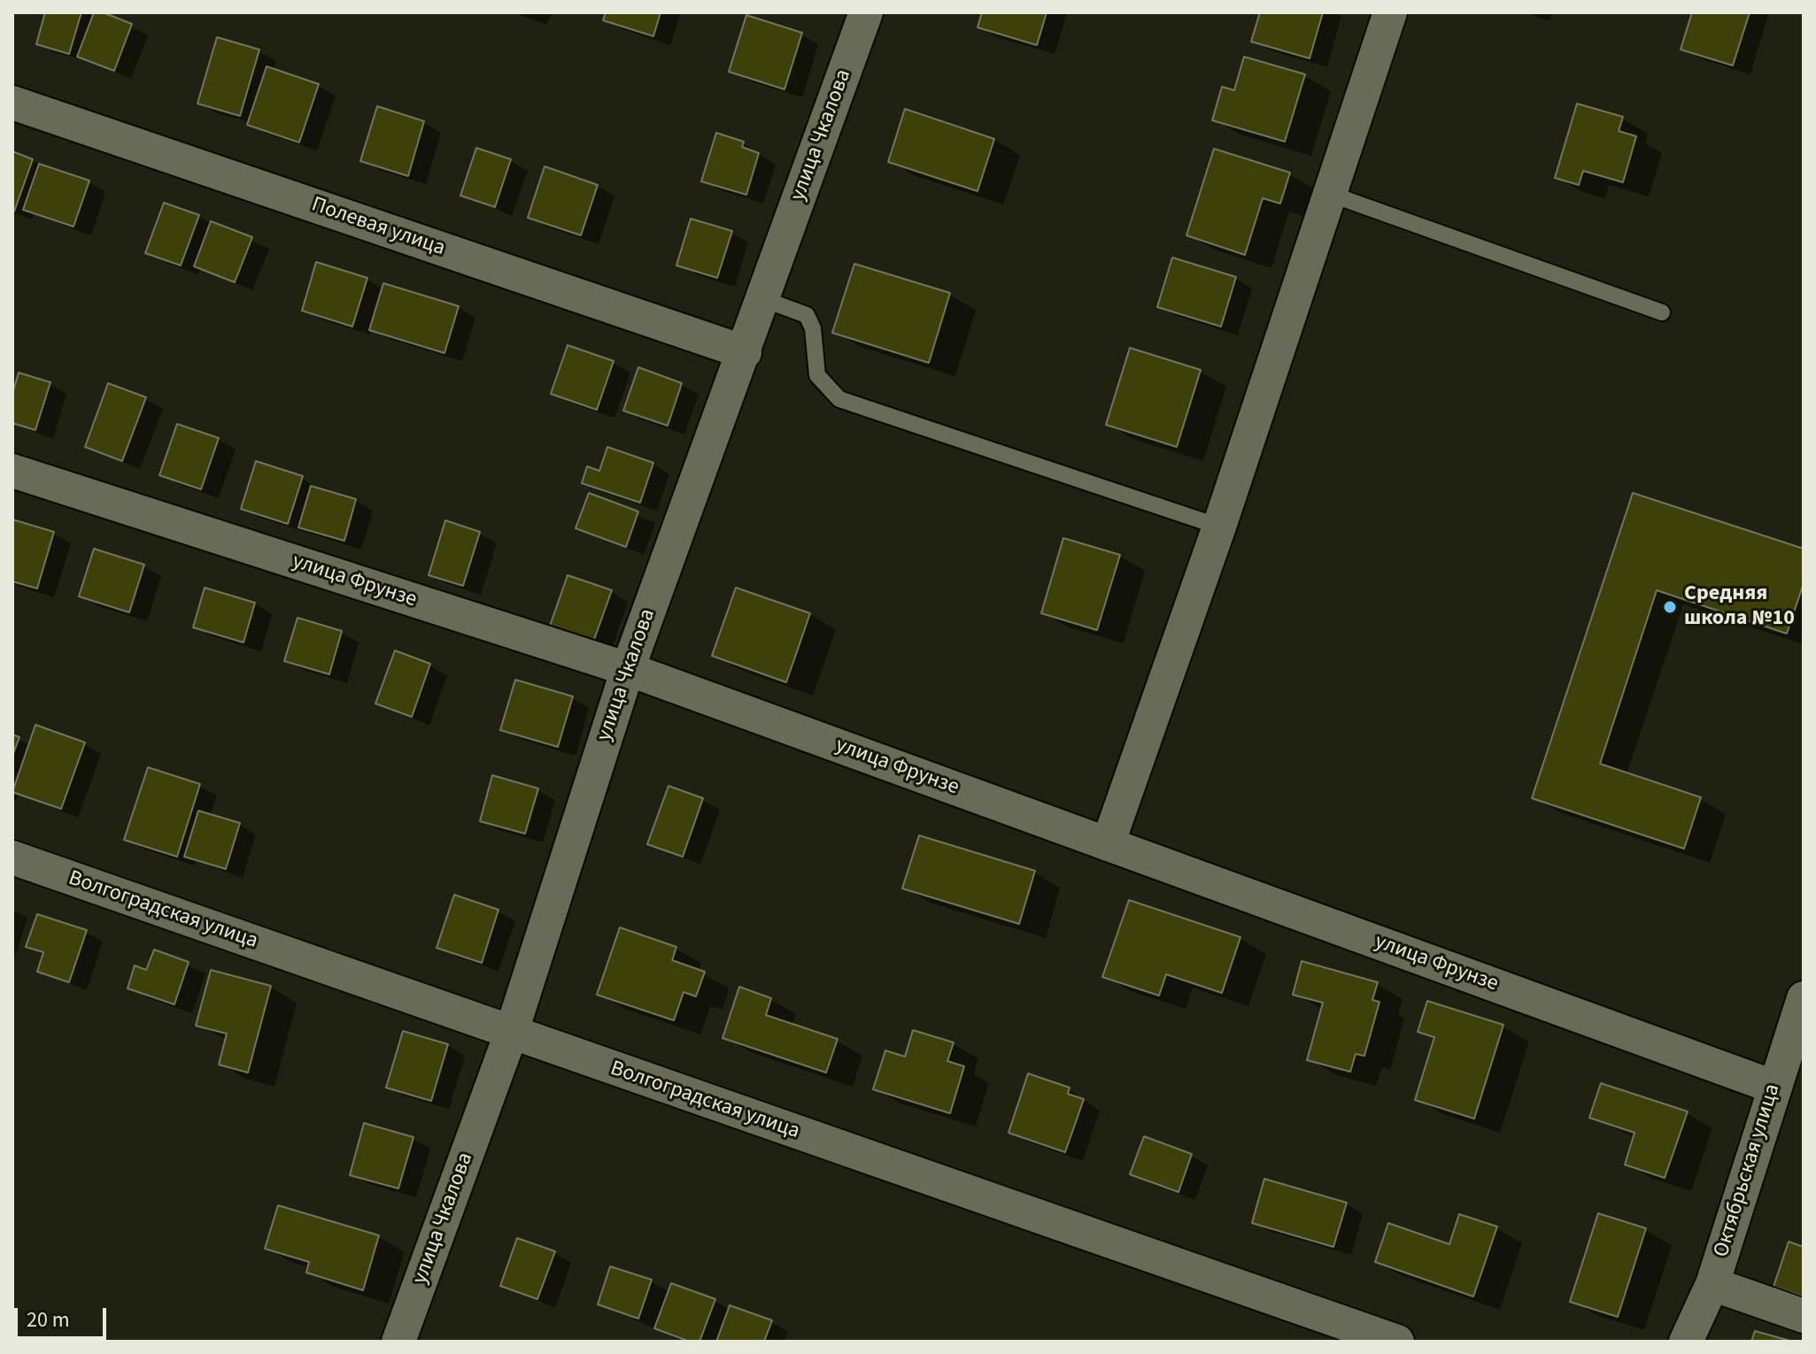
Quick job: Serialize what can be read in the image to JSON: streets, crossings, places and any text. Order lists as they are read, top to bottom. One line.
{"streets":{"street":["улица Чкалова","Полевая улица","улица Фрунзе","Волгоградская улица","Октябрьская улица"]},"crossings":[["улица Чкалова","Полевая улица"],["улица Чкалова","улица Фрунзе"],["улица Чкалова","Волгоградская улица"],["улица Фрунзе","Октябрьская улица"]],"places":["Средняя школа №10"],"scale_bar":"20 m"}
